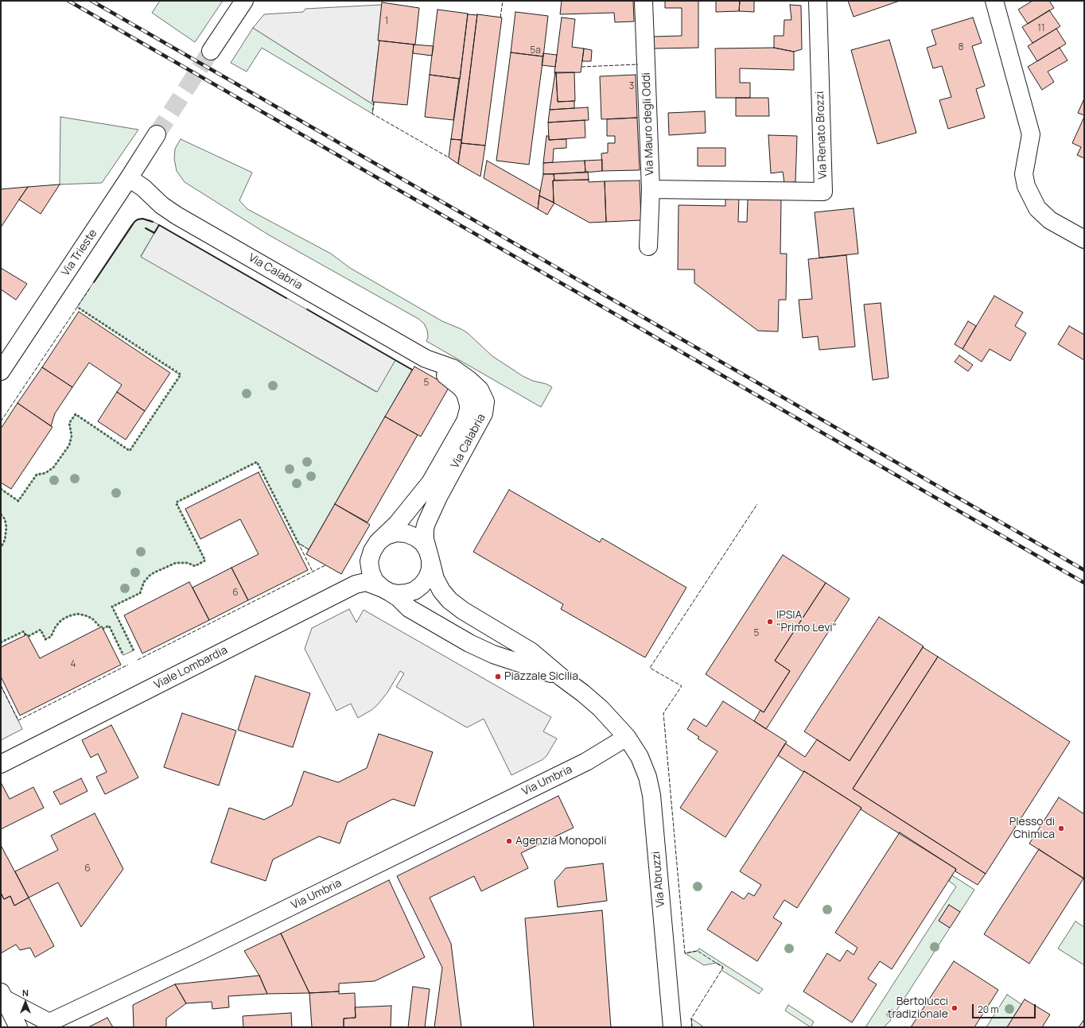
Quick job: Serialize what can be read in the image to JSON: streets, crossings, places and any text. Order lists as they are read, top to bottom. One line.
{"streets":{"street":["Via Mauro degli Oddi","Via Renato Brozzi","Via Trieste","Via Calabria","Viale Lombardia","Via Umbria","Via Abruzzi"]},"crossings":[["Via Mauro degli Oddi","Via Renato Brozzi"],["Via Trieste","Via Calabria"],["Via Calabria","Viale Lombardia"],["Via Umbria","Via Abruzzi"]],"places":["IPSIA \"Primo Levi\"","Piazzale Sicilia","Plesso di Chimica","Agenzia Monopoli","Bertolucci tradizionale"],"house_numbers":["1","11","8","5a","3","5","6","5","4","6"],"scale_bar":"20 m","north":"top"}
